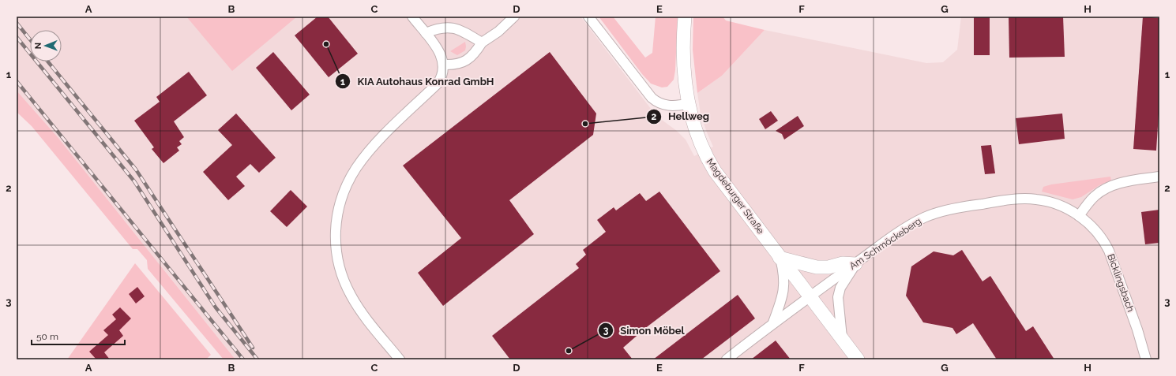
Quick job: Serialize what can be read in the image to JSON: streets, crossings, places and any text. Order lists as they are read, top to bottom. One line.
{"streets":{"main road":["Magdeburger Straße"],"street":["Am Schmöckeberg","Bicklingsbach"]},"crossings":[["Magdeburger Straße","Am Schmöckeberg"],["Am Schmöckeberg","Bicklingsbach"]],"places":["KIA Autohaus Konrad GmbH","Hellweg","Simon Möbel"],"scale_bar":"50 m","north":"left","grid":{"columns":["A","B","C","D","E","F","G","H"],"rows":["1","2","3"]}}
